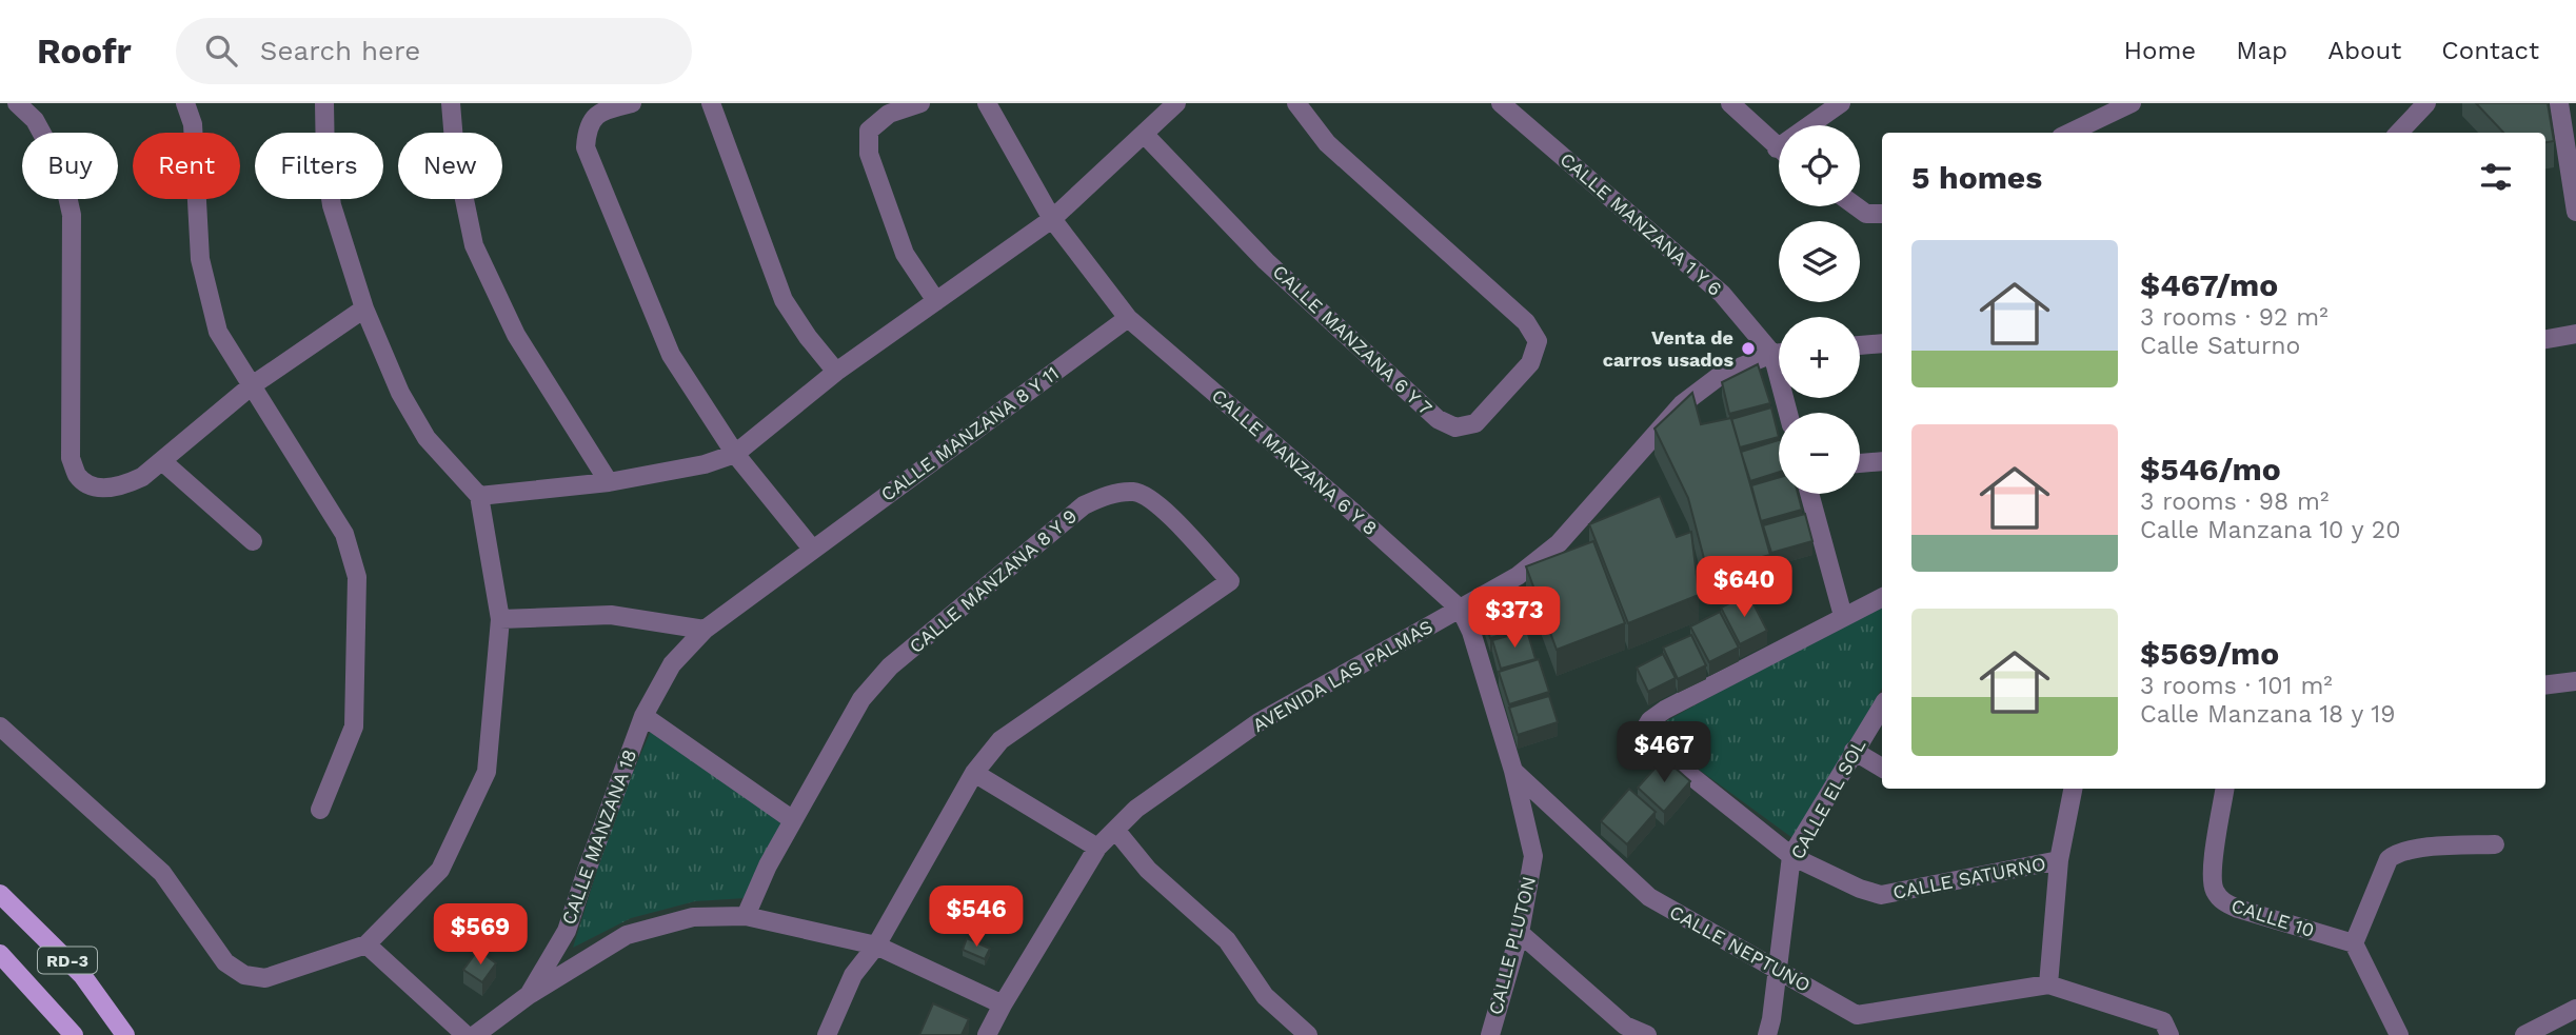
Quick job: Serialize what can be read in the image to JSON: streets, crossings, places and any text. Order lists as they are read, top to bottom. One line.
{"streets":{"main road":["RD-3"],"street":["CALLE MANZANA 1 Y 6","CALLE MANZANA 6 Y 7","CALLE MANZANA 8 Y 11","CALLE MANZANA 6 Y 8","CALLE MANZANA 8 Y 9","AVENIDA LAS PALMAS","CALLE EL SOL","CALLE MANZANA 18","CALLE SATURNO","CALLE 10","CALLE PLUTON","CALLE NEPTUNO"]},"crossings":[["CALLE MANZANA 8 Y 11","CALLE MANZANA 6 Y 8"],["CALLE MANZANA 8 Y 11","CALLE MANZANA 18"],["CALLE MANZANA 6 Y 8","AVENIDA LAS PALMAS"],["CALLE EL SOL","CALLE SATURNO"],["CALLE EL SOL","CALLE NEPTUNO"],["CALLE PLUTON","CALLE NEPTUNO"]],"places":["Venta de carros usados"],"page":{"header":"Roofr","search":"Search here","nav":["Home","Map","About","Contact"],"map_buttons":["+","−"],"chip":["Buy","Rent","Filters","New"],"heading":"5 homes","list":[{"name":"$467/mo","note":"3 rooms · 92 m² · Calle Saturno"},{"name":"$546/mo","note":"3 rooms · 98 m² · Calle Manzana 10 y 20"},{"name":"$569/mo","note":"3 rooms · 101 m² · Calle Manzana 18 y 19"}],"price":["$640","$373","$467","$546","$569"]}}
